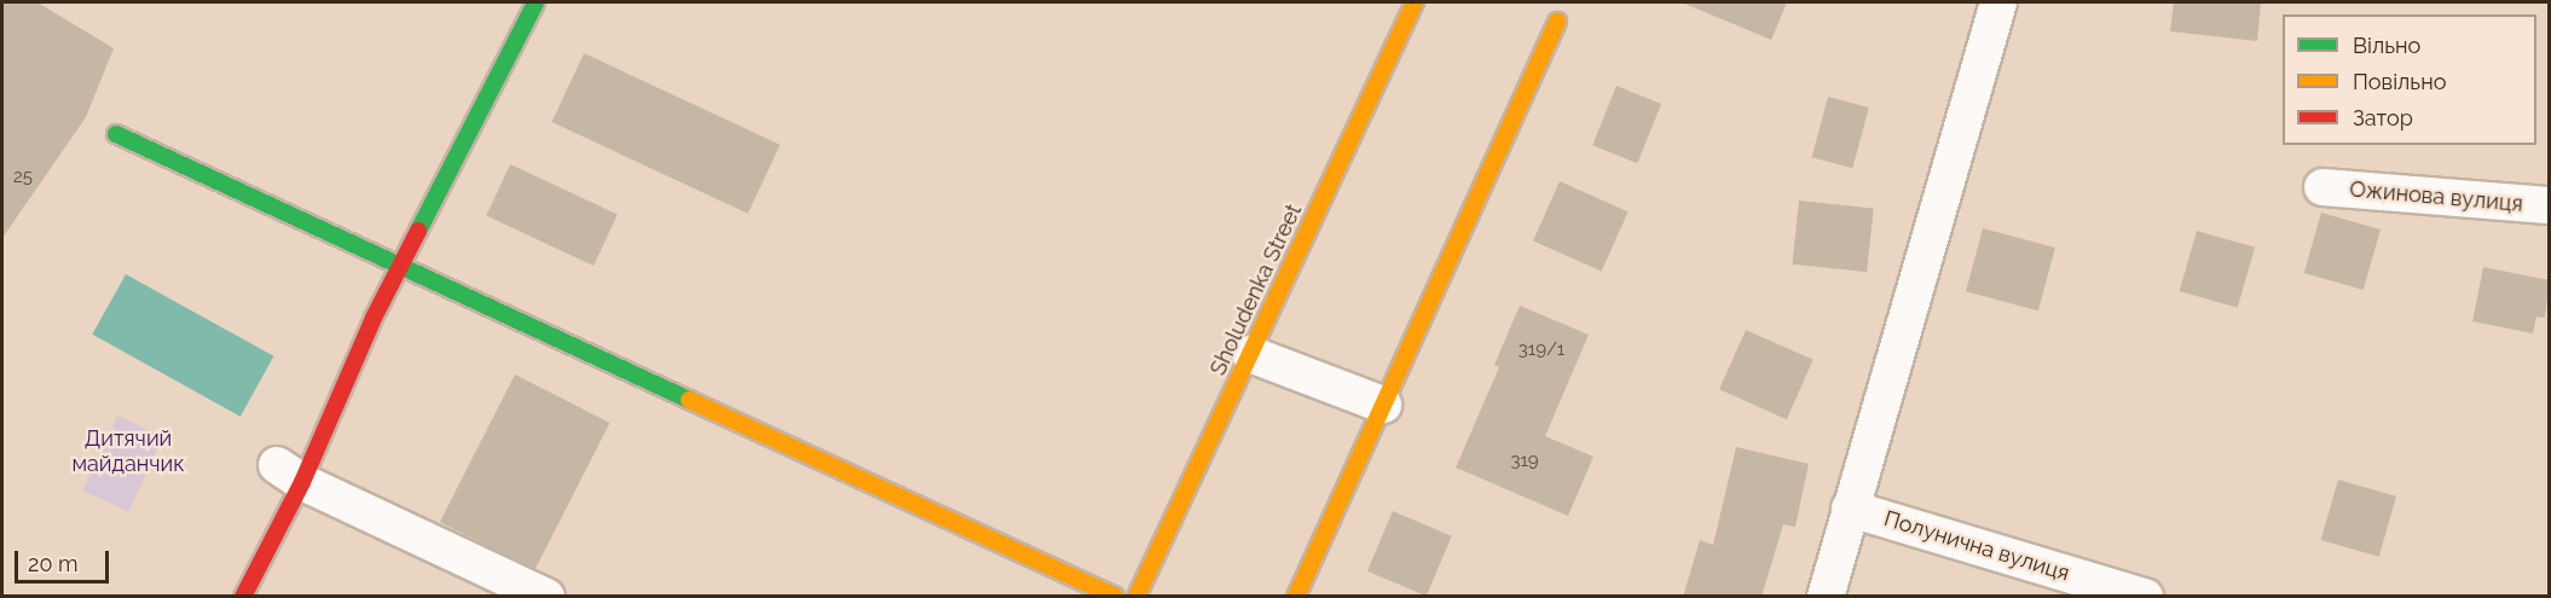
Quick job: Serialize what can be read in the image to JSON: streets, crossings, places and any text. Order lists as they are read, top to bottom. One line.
{"streets":{"street":["Ожинова вулиця","Sholudenka Street","Полунична вулиця"]},"parks":["Дитячий майданчик"],"house_numbers":["25","319/1","319"],"legend":["Вільно","Повільно","Затор"],"scale_bar":"20 m"}
